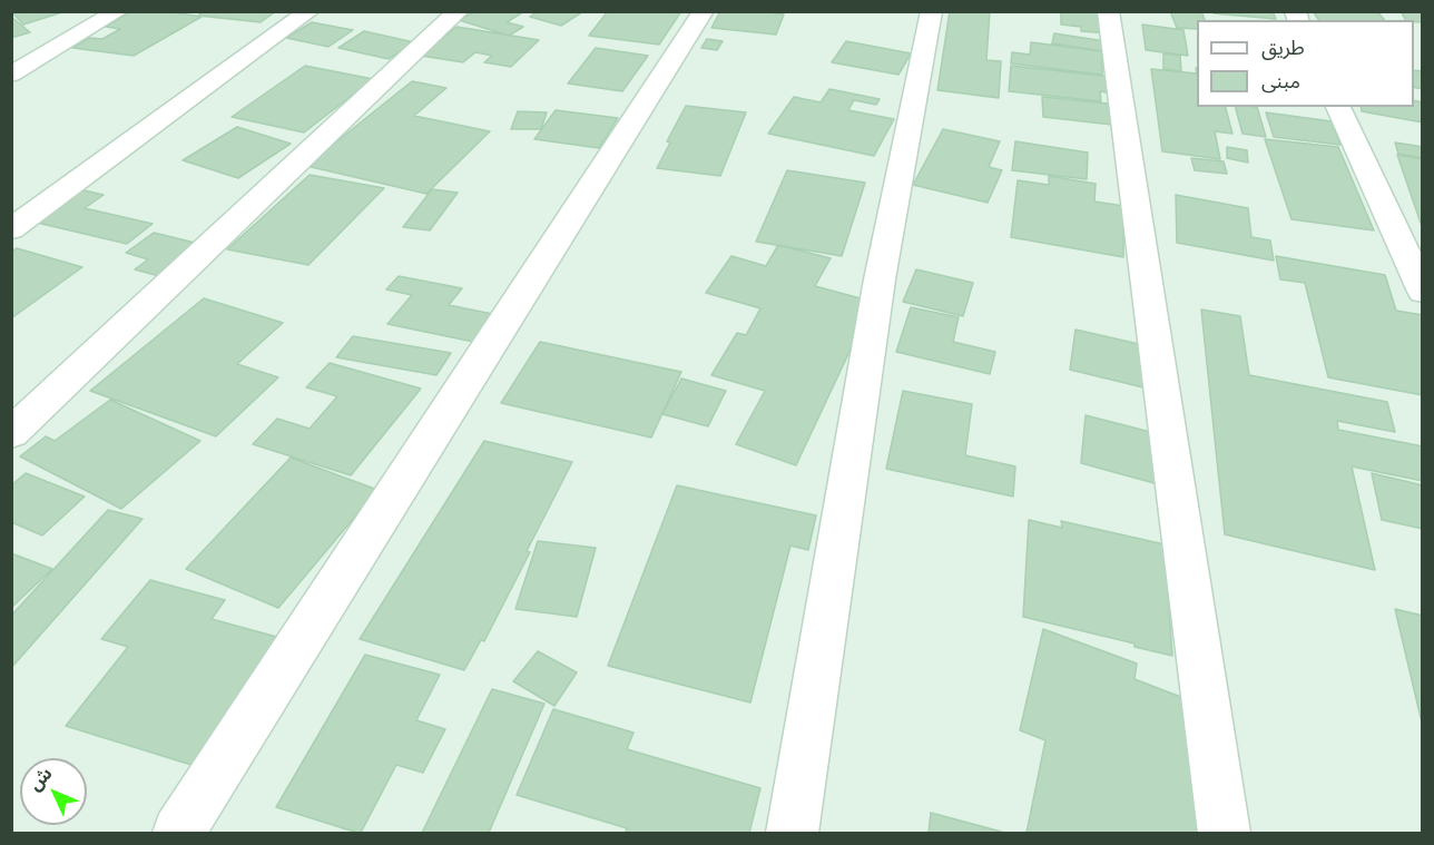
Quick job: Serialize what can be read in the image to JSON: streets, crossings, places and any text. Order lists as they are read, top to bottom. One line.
{"legend":["طريق","مبنى"],"north":"top left"}
